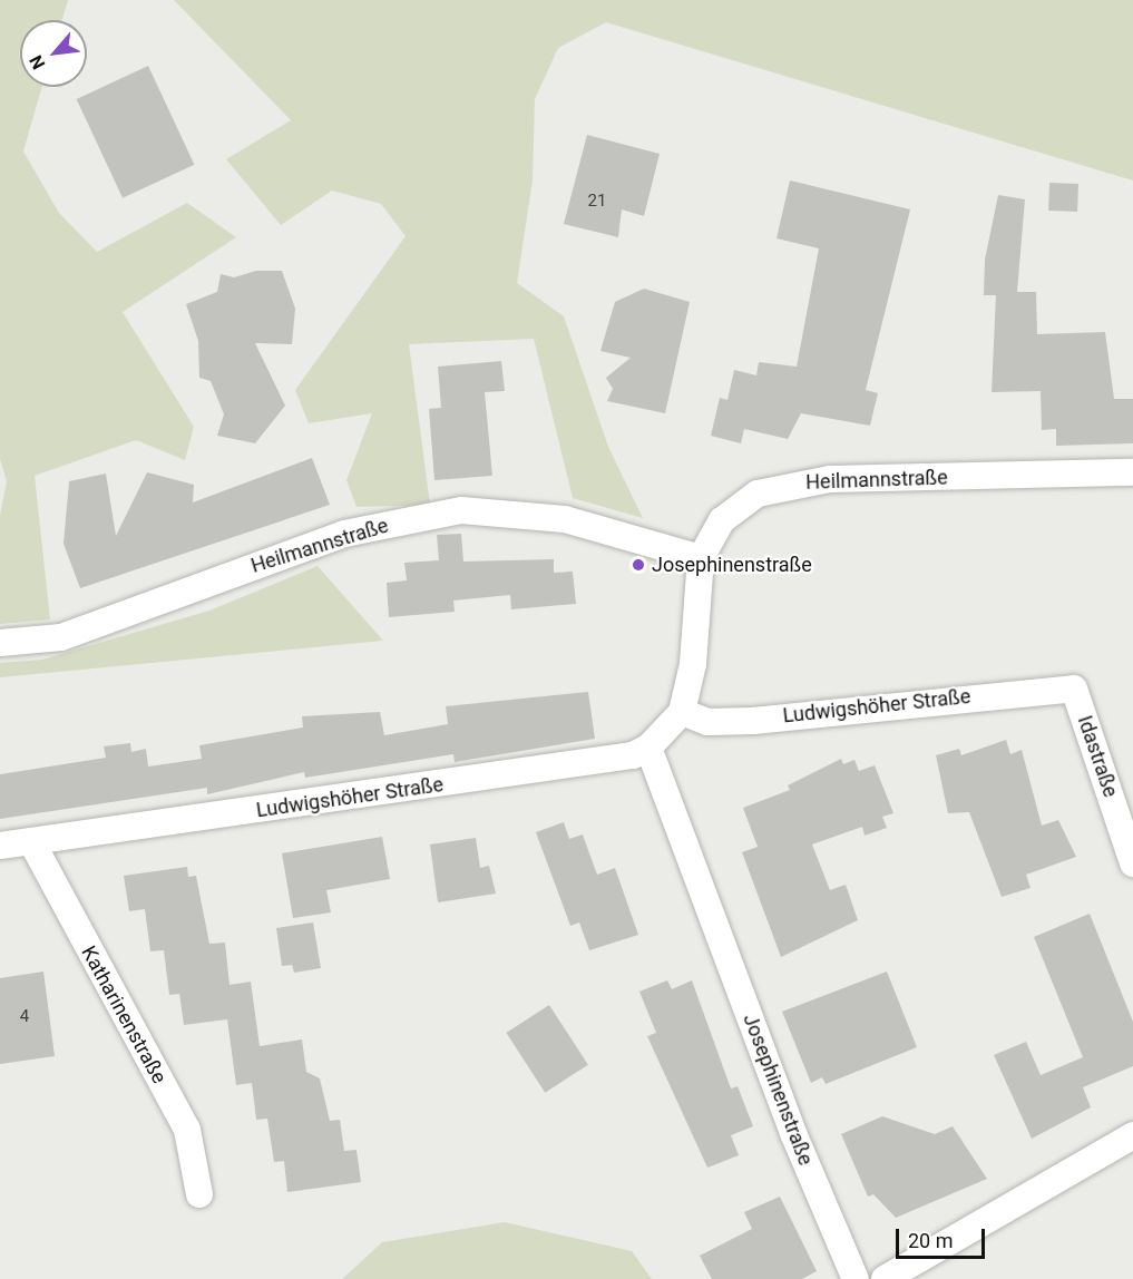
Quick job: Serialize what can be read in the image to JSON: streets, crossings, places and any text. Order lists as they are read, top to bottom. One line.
{"streets":{"street":["Heilmannstraße","Ludwigshöher Straße","Idastraße","Katharinenstraße","Josephinenstraße"]},"crossings":[["Ludwigshöher Straße","Idastraße"],["Ludwigshöher Straße","Katharinenstraße"],["Ludwigshöher Straße","Josephinenstraße"]],"places":["Josephinenstraße"],"house_numbers":["21","4"],"scale_bar":"20 m","north":"bottom left"}
